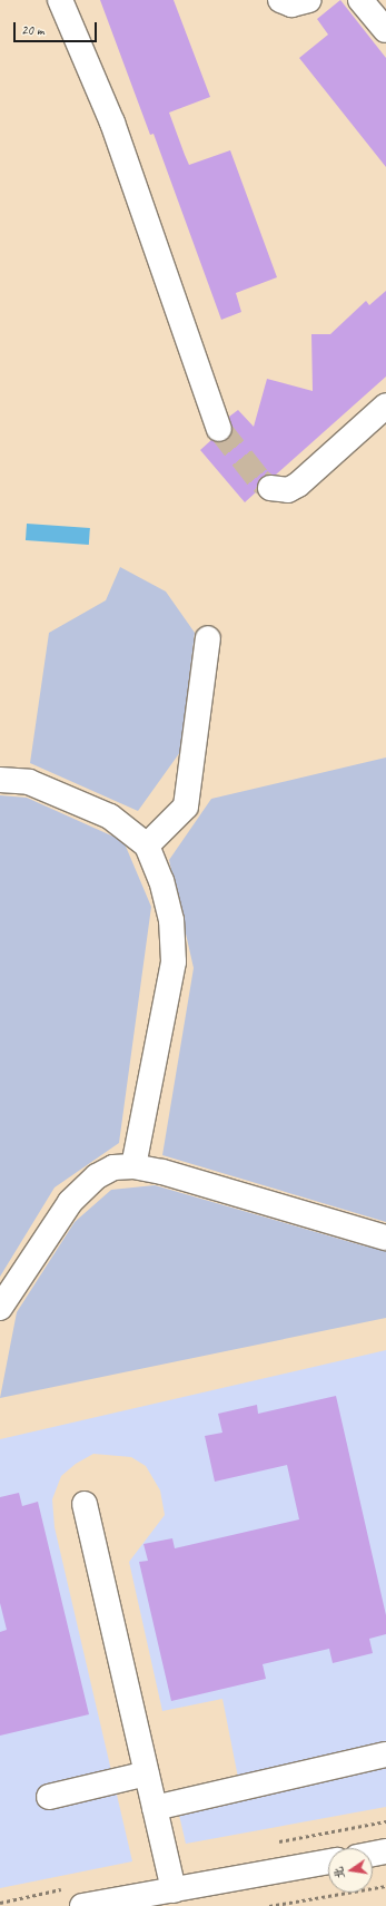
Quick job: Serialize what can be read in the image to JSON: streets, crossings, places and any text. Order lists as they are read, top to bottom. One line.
{"scale_bar":"20 m","north":"left"}
